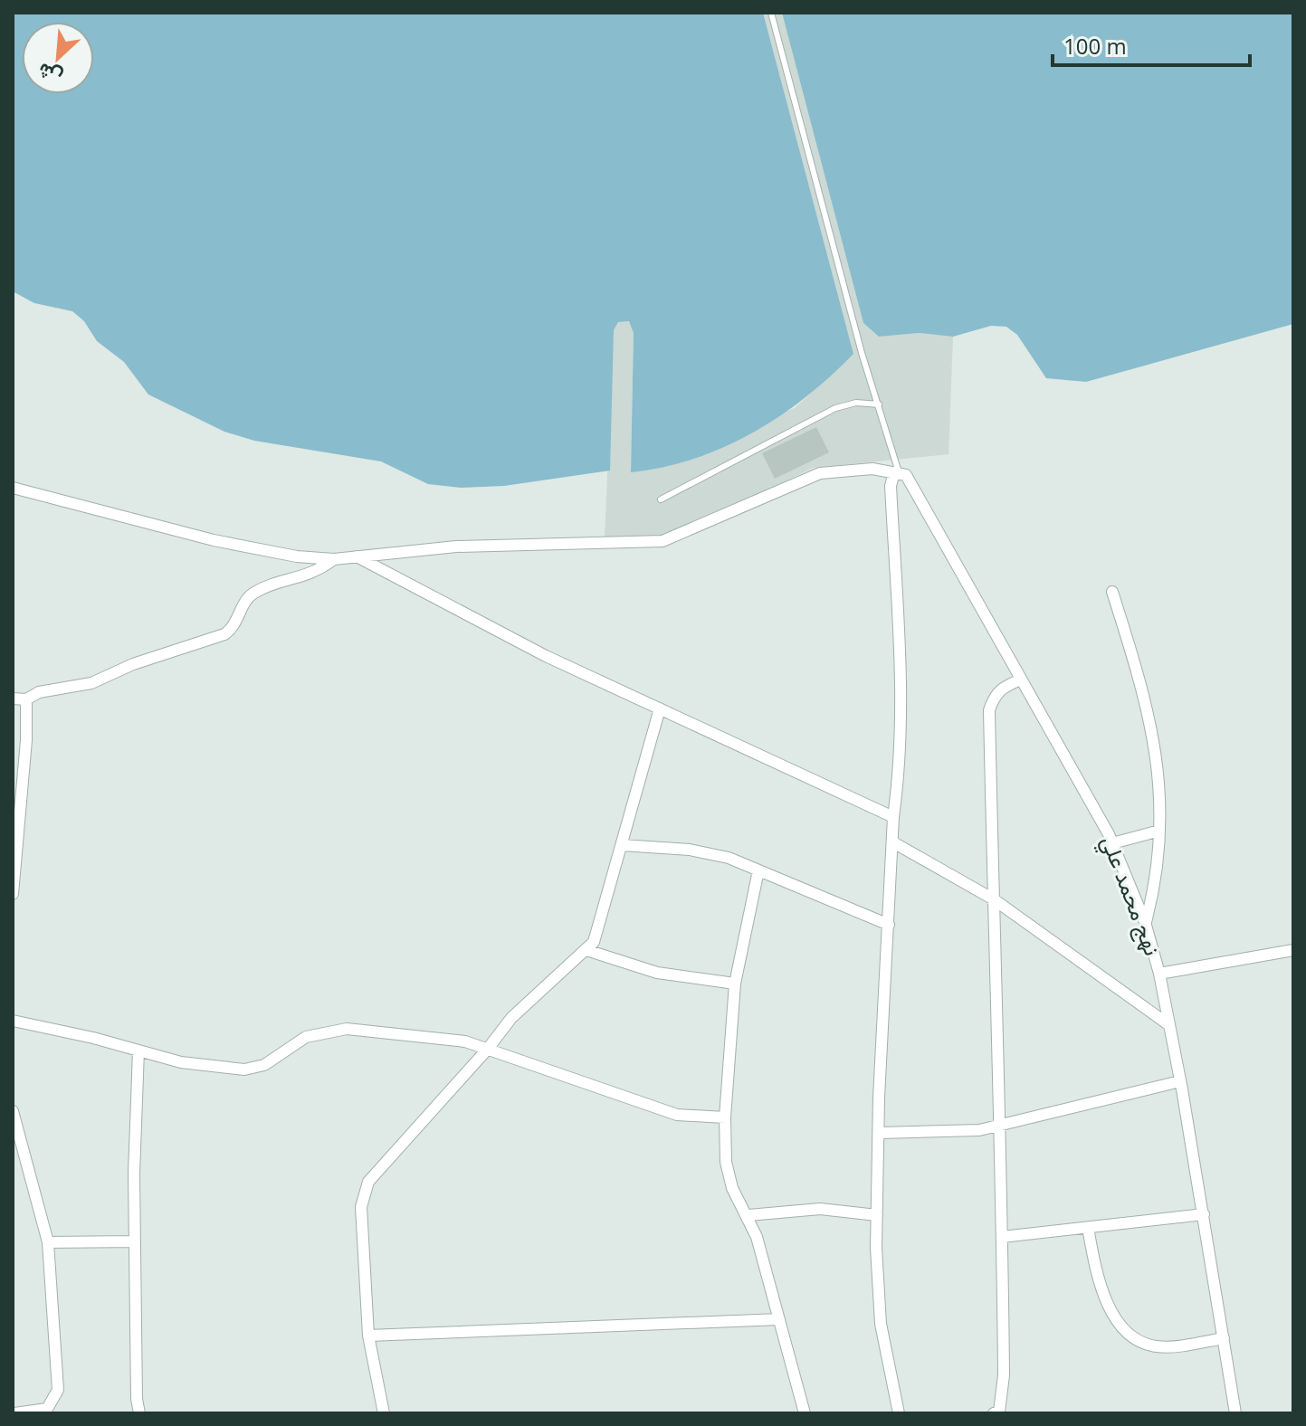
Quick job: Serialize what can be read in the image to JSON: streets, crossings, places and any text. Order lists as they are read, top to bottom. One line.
{"streets":{"street":["نهج محمد علي"]},"scale_bar":"100 m","north":"bottom left"}
